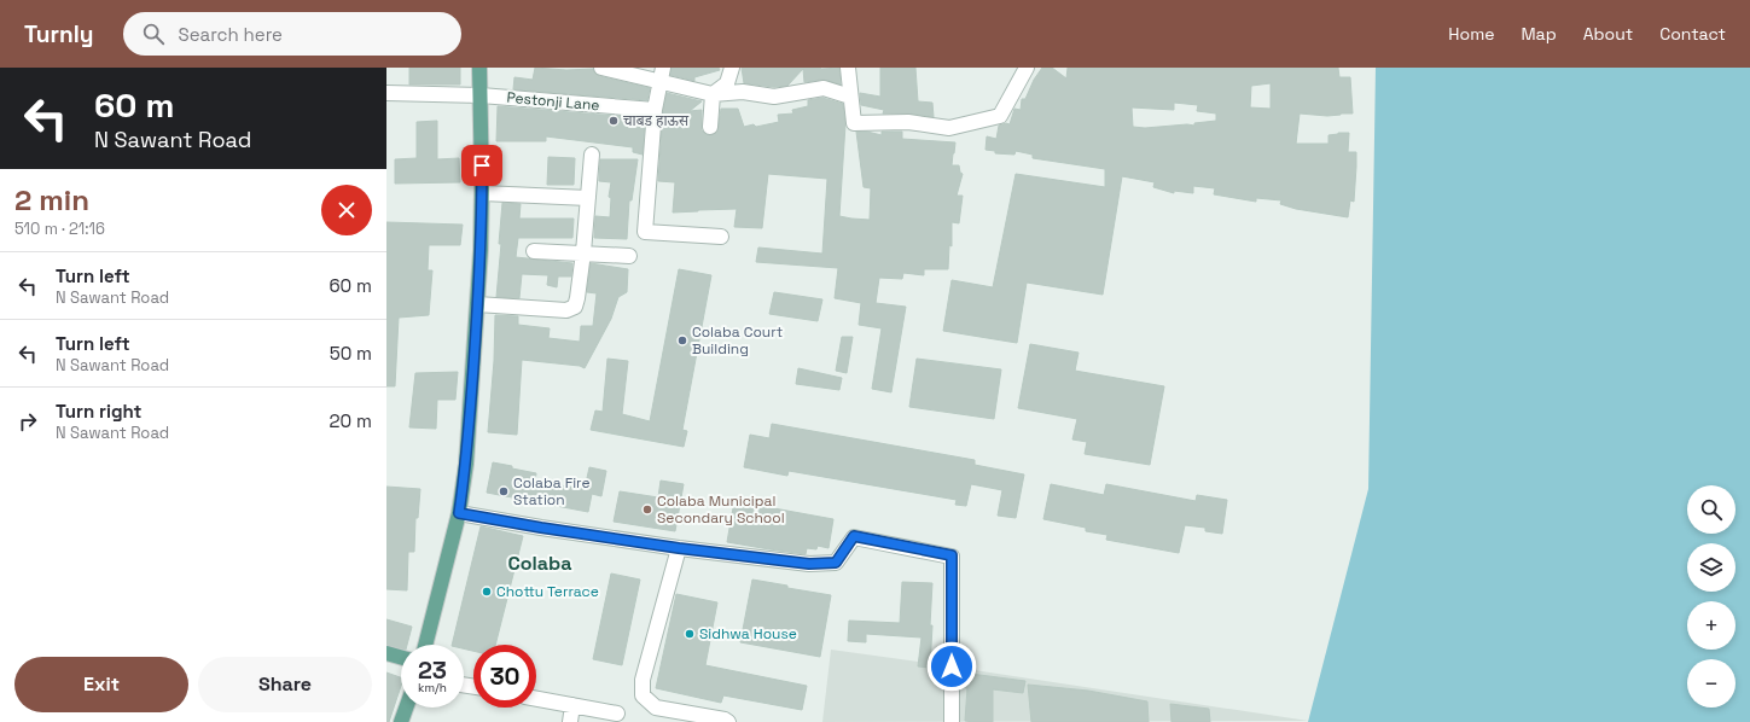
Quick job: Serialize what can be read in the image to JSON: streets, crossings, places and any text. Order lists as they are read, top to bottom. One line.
{"streets":{"street":["Pestonji Lane"]},"districts":["Colaba"],"places":["चाबड हाऊस","Colaba Court Building","Colaba Fire Station","Colaba Municipal Secondary School","Chottu Terrace","Sidhwa House"],"page":{"header":"Turnly","search":"Search here","nav":["Home","Map","About","Contact"],"turn":["60 m","N Sawant Road"],"heading":["2 min","510 m · 21:16"],"list":[{"name":"Turn left","note":"N Sawant Road","value":"60 m"},{"name":"Turn left","note":"N Sawant Road","value":"50 m"},{"name":"Turn right","note":"N Sawant Road","value":"20 m"}],"map_buttons":["+","−"],"speed":"23 km/h","limit":"30","buttons":["Exit","Share"]}}
